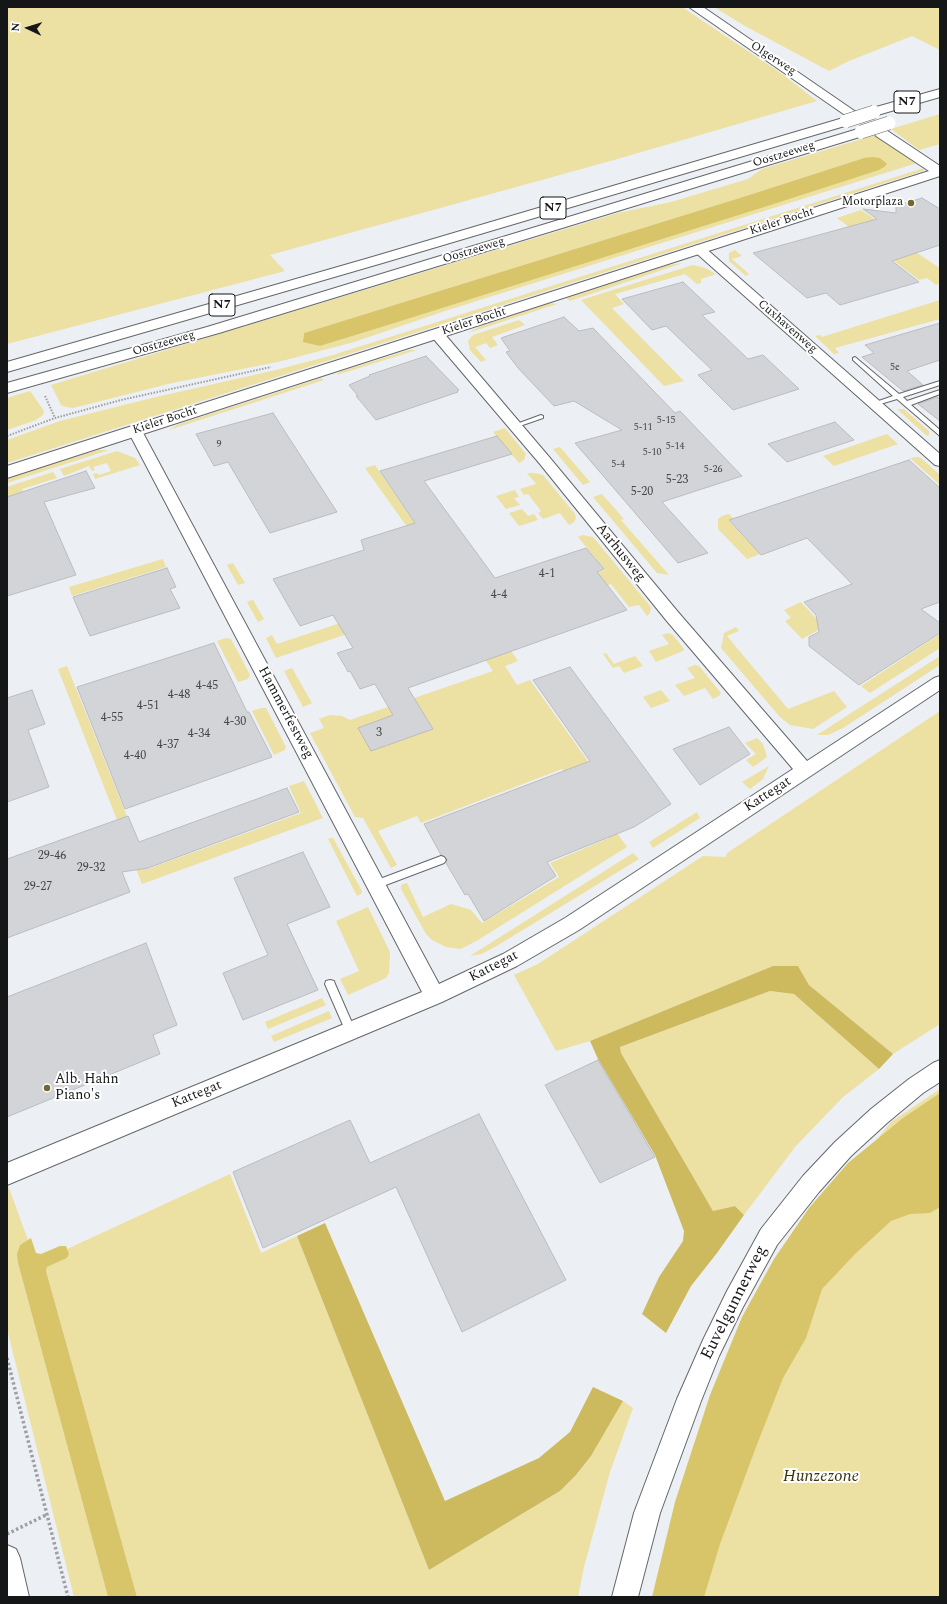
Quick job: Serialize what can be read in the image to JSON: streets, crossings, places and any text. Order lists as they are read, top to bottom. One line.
{"streets":{"main road":["Olgerweg","N7","Oostzeeweg","Kieler Bocht"],"street":["Cuxhavenweg","Aarhusweg","Hammerfestweg","Kattegat","Euvelgunnerweg"]},"crossings":[["Olgerweg","Oostzeeweg"],["N7","Oostzeeweg"],["Kieler Bocht","Cuxhavenweg"],["Kieler Bocht","Aarhusweg"],["Kieler Bocht","Hammerfestweg"],["Aarhusweg","Kattegat"],["Hammerfestweg","Kattegat"]],"parks":["Hunzezone"],"places":["Motorplaza","Alb. Hahn Piano's"],"house_numbers":["5e","5-15","5-11","9","5-14","5-10","5-4","5-26","5-23","5-20","4-1","4-4","4-45","4-48","4-51","4-55","4-30","3","4-34","4-37","4-40","29-46","29-32","29-27"],"north":"left"}
